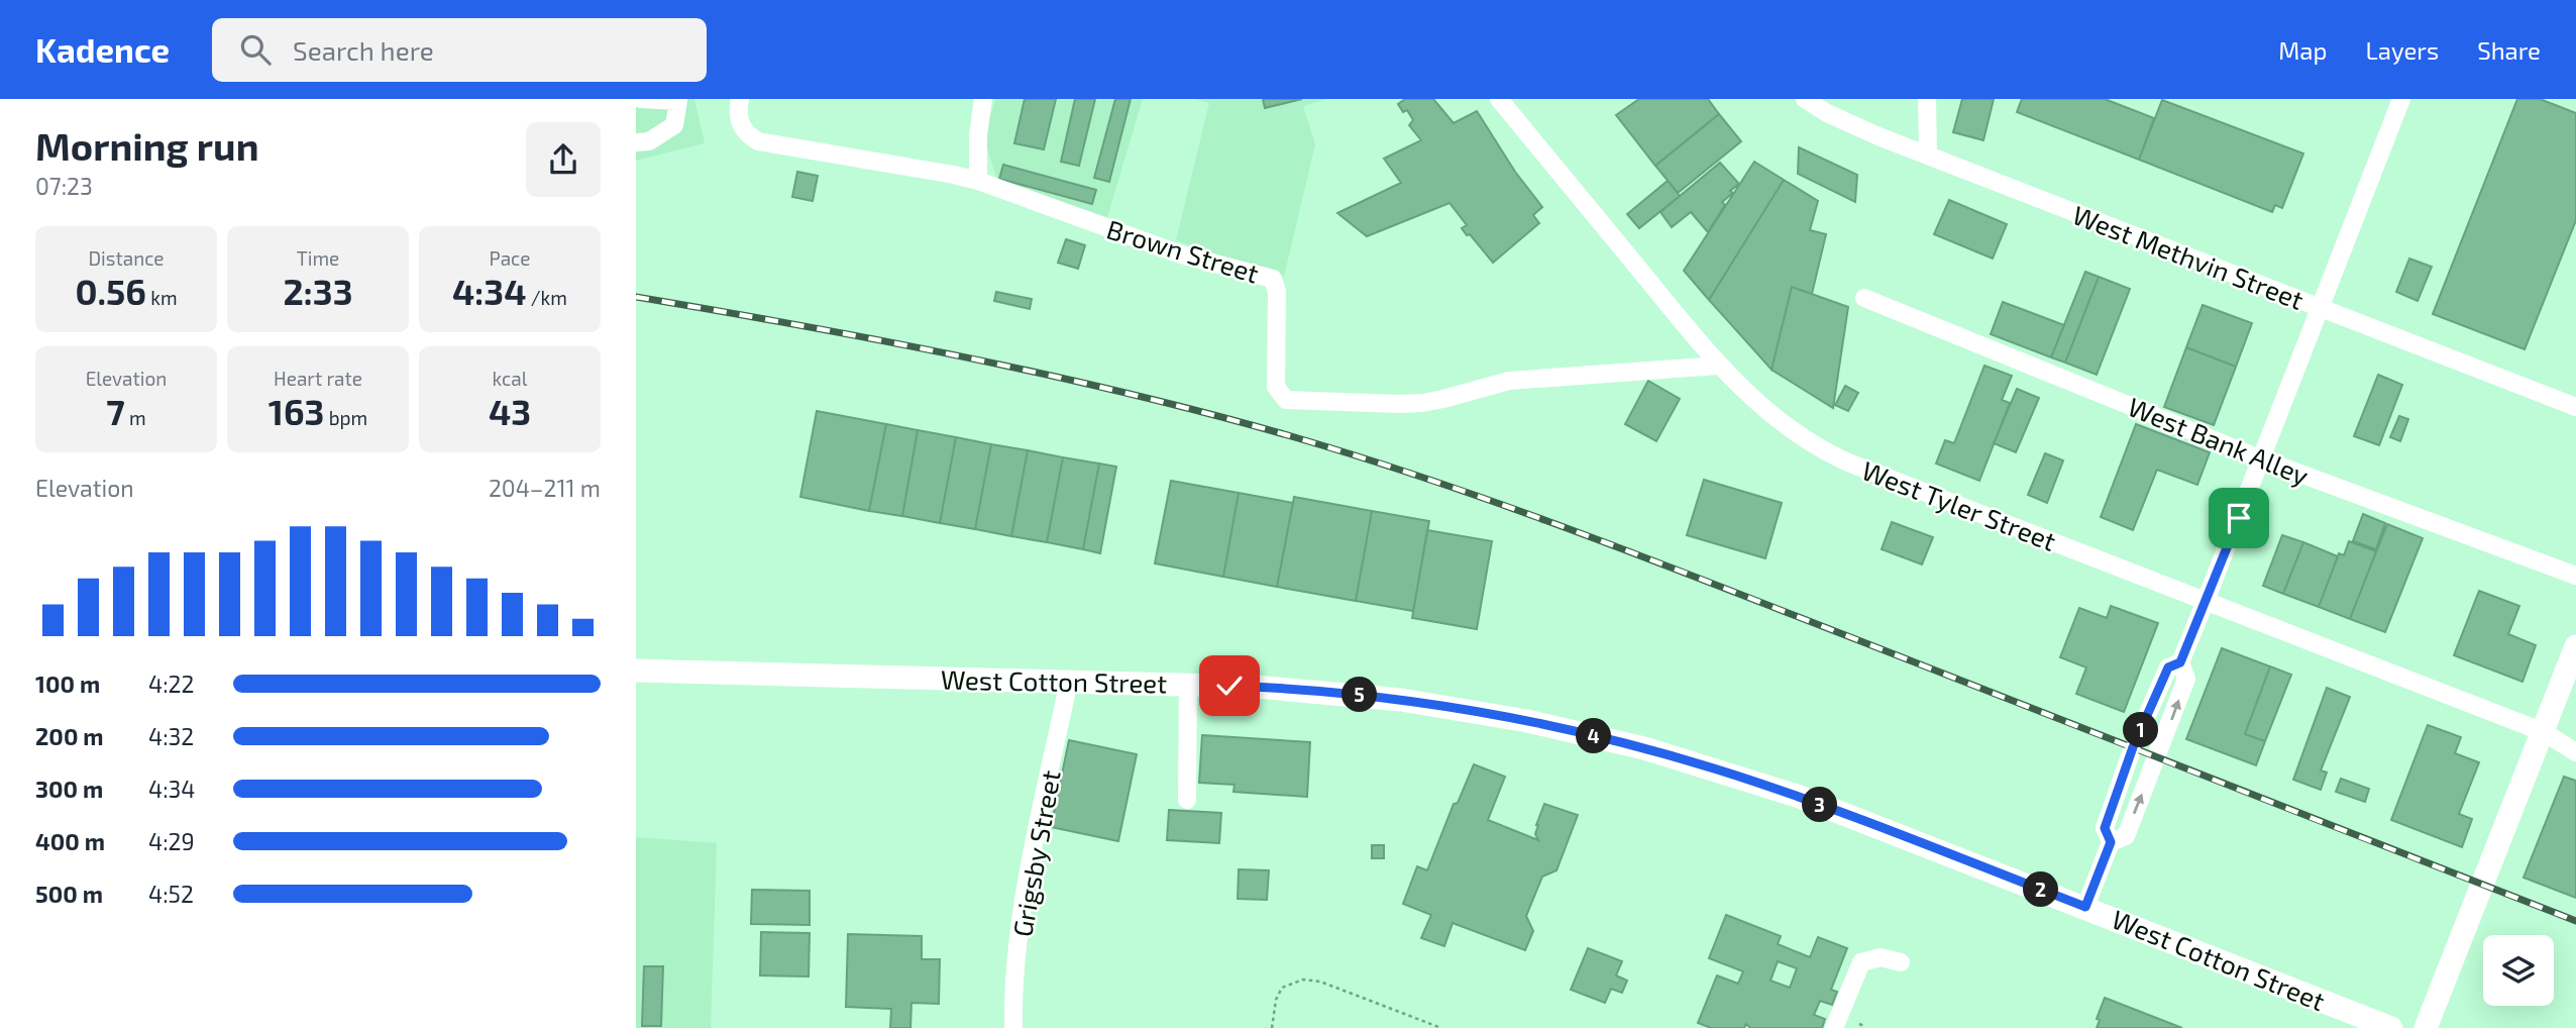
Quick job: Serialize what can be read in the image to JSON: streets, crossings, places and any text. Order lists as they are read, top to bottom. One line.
{"streets":{"main road":["West Cotton Street"],"street":["Brown Street","West Methvin Street","West Bank Alley","West Tyler Street","Grigsby Street"]},"crossings":[["Brown Street","West Tyler Street"],["West Cotton Street","Grigsby Street"]],"page":{"header":"Kadence","search":"Search here","nav":["Map","Layers","Share"],"heading":["Morning run","07:23"],"stats":[["Distance","0.56 km"],["Time","2:33"],["Pace","4:34 /km"],["Elevation","7 m"],["Heart rate","163 bpm"],["kcal","43"]],"chart":["Elevation","204–211 m"],"list":[{"name":"100 m","note":"4:22"},{"name":"200 m","note":"4:32"},{"name":"300 m","note":"4:34"},{"name":"400 m","note":"4:29"},{"name":"500 m","note":"4:52"}],"pins":["5","1","4","3","2"]}}
